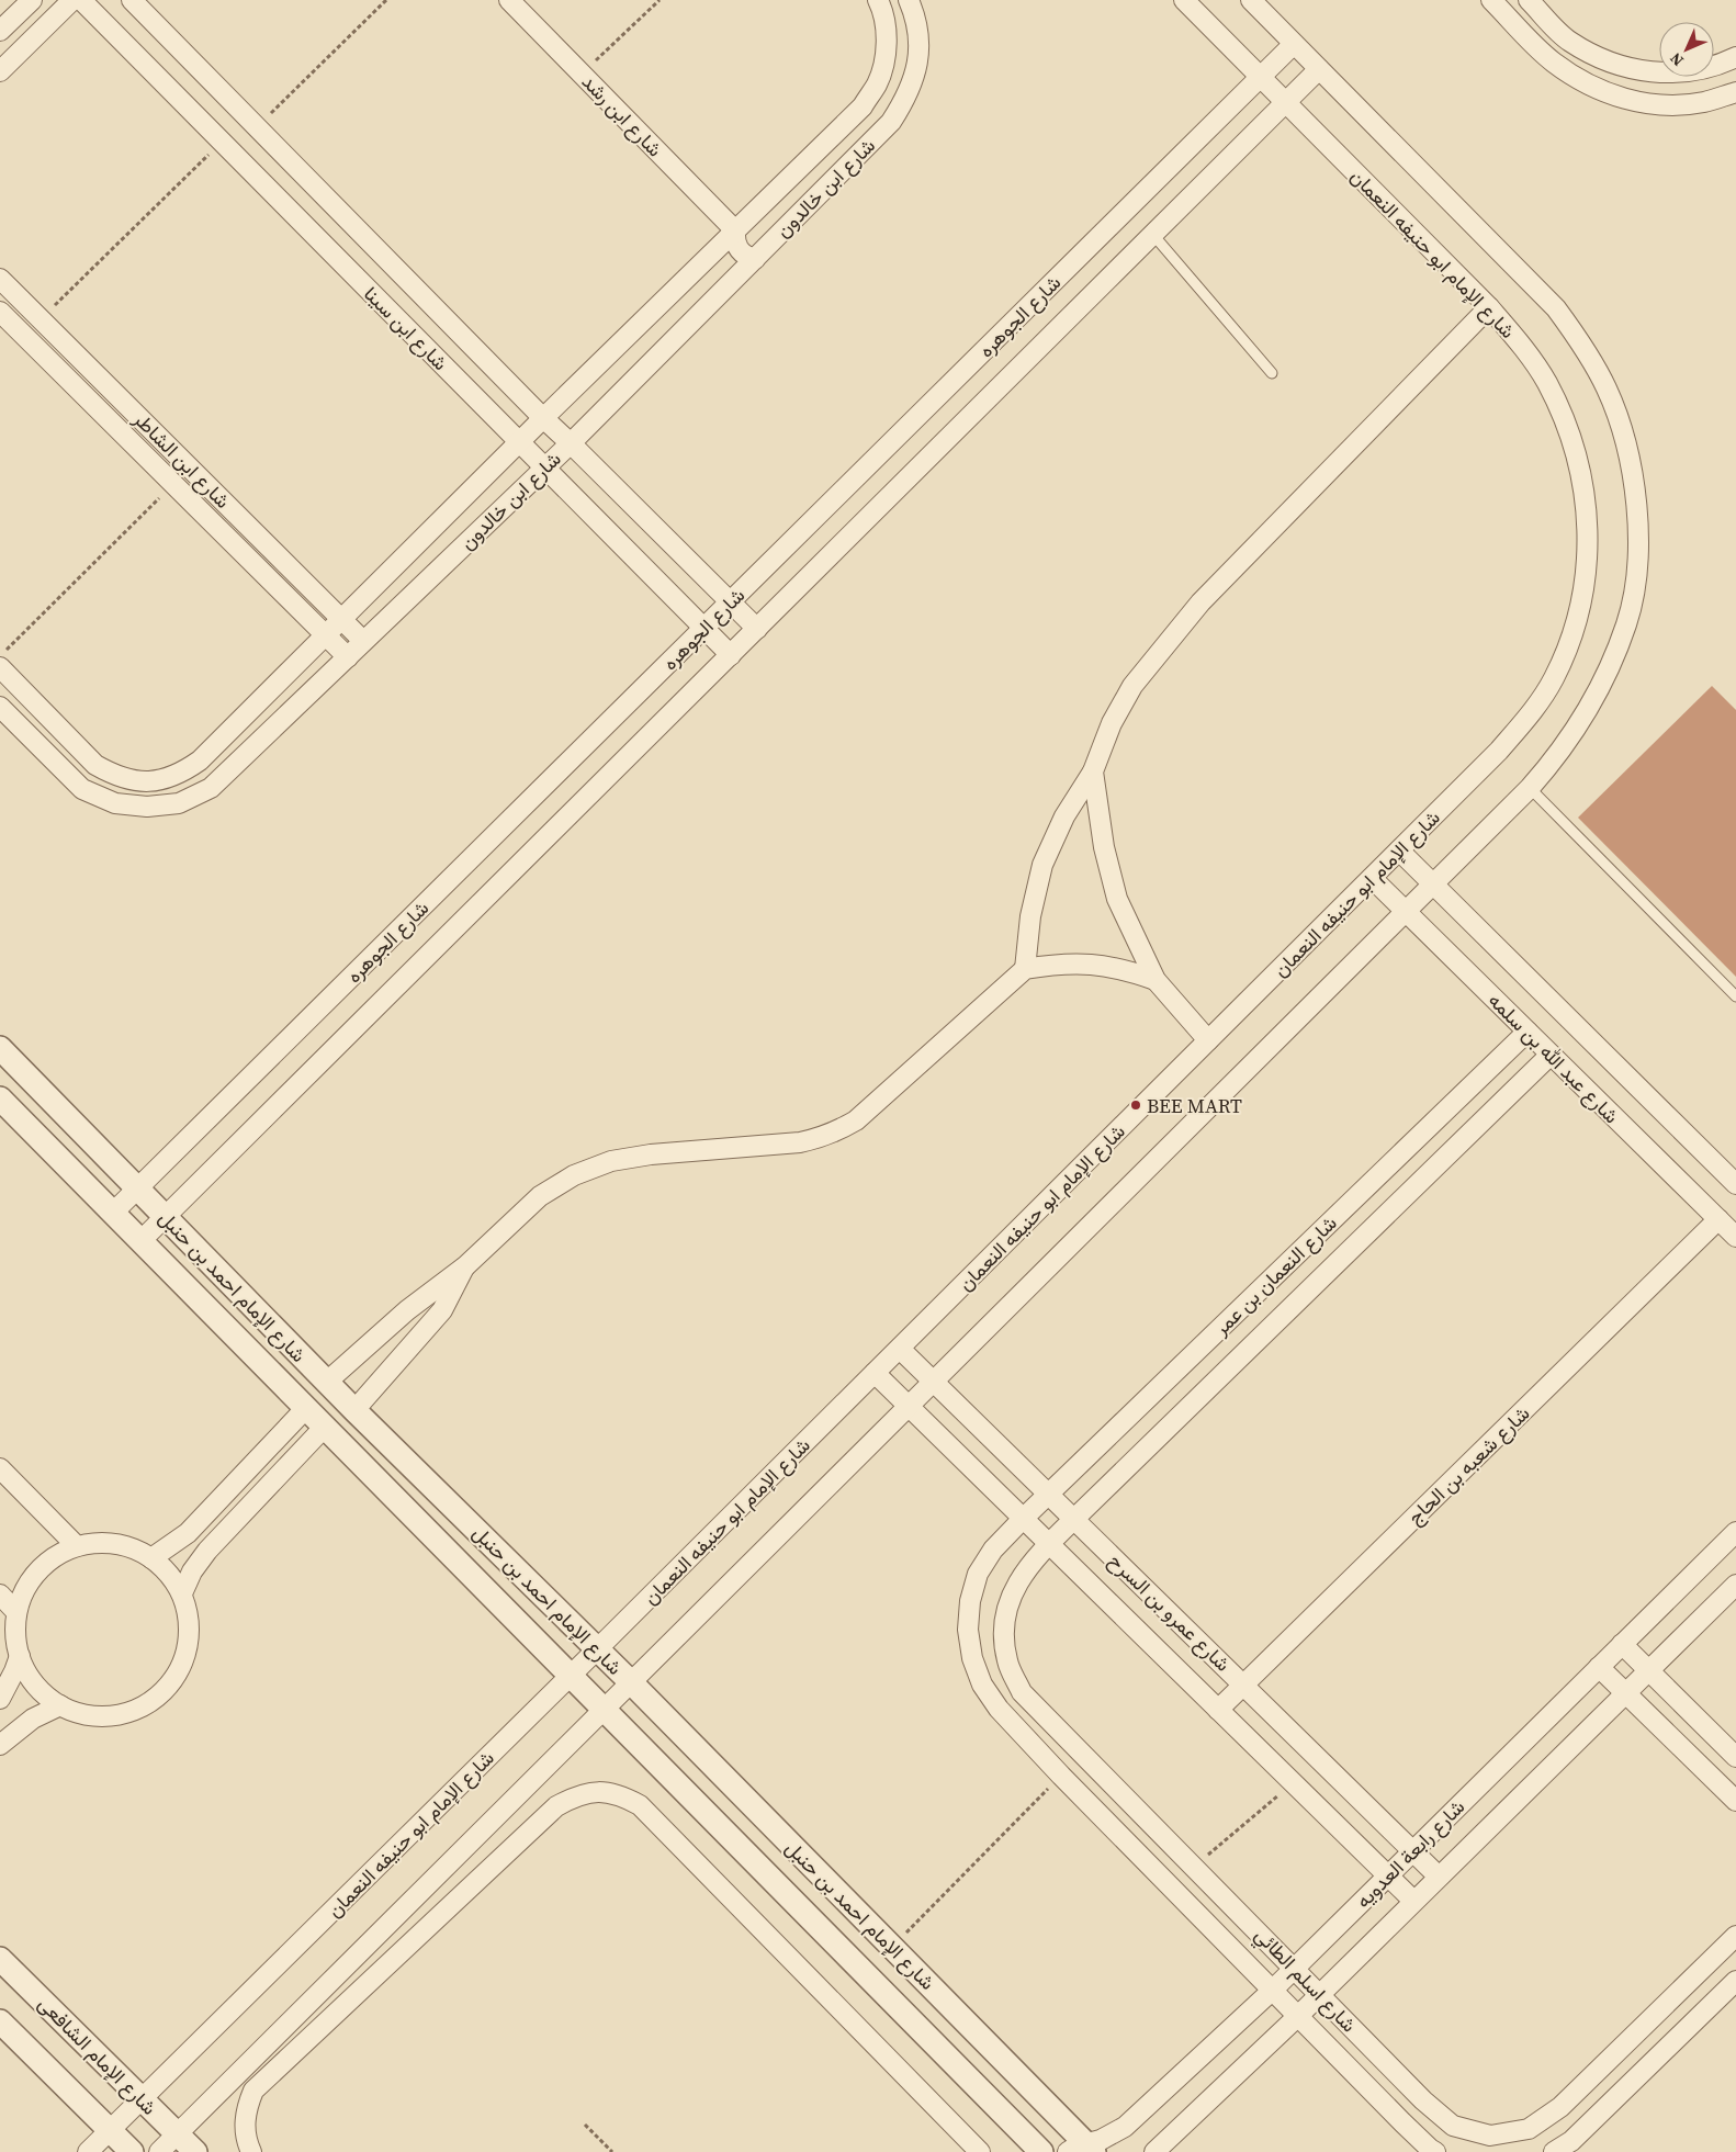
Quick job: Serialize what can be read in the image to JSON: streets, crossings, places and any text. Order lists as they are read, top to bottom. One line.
{"streets":{"street":["شارع ابن رشد","شارع ابن خالدون","شارع الإمام ابو حنيفه النعمان","شارع الجوهره","شارع ابن سينا","شارع ابن الشاطر","شارع عبد الله بن سلمه","شارع النعمان بن عمر","شارع الإمام احمد بن حنبل","شارع شعبه بن الحاج","شارع عمرو بن السرح","شارع رابعة العدويه","شارع اسلم الطائي","شارع الإمام الشافعى"]},"crossings":[["شارع ابن رشد","شارع ابن خالدون"],["شارع ابن خالدون","شارع ابن سينا"],["شارع ابن خالدون","شارع ابن الشاطر"],["شارع الإمام ابو حنيفه النعمان","شارع الجوهره"],["شارع الإمام ابو حنيفه النعمان","شارع عبد الله بن سلمه"],["شارع الإمام ابو حنيفه النعمان","شارع الإمام احمد بن حنبل"],["شارع الإمام ابو حنيفه النعمان","شارع عمرو بن السرح"],["شارع الإمام ابو حنيفه النعمان","شارع الإمام الشافعى"],["شارع الجوهره","شارع ابن سينا"],["شارع الجوهره","شارع الإمام احمد بن حنبل"],["شارع عبد الله بن سلمه","شارع النعمان بن عمر"],["شارع عبد الله بن سلمه","شارع شعبه بن الحاج"],["شارع النعمان بن عمر","شارع عمرو بن السرح"],["شارع النعمان بن عمر","شارع اسلم الطائي"],["شارع الإمام احمد بن حنبل","شارع رابعة العدويه"],["شارع شعبه بن الحاج","شارع عمرو بن السرح"],["شارع عمرو بن السرح","شارع رابعة العدويه"],["شارع عمرو بن السرح","شارع اسلم الطائي"],["شارع رابعة العدويه","شارع اسلم الطائي"]],"places":["BEE MART"],"north":"bottom left"}
